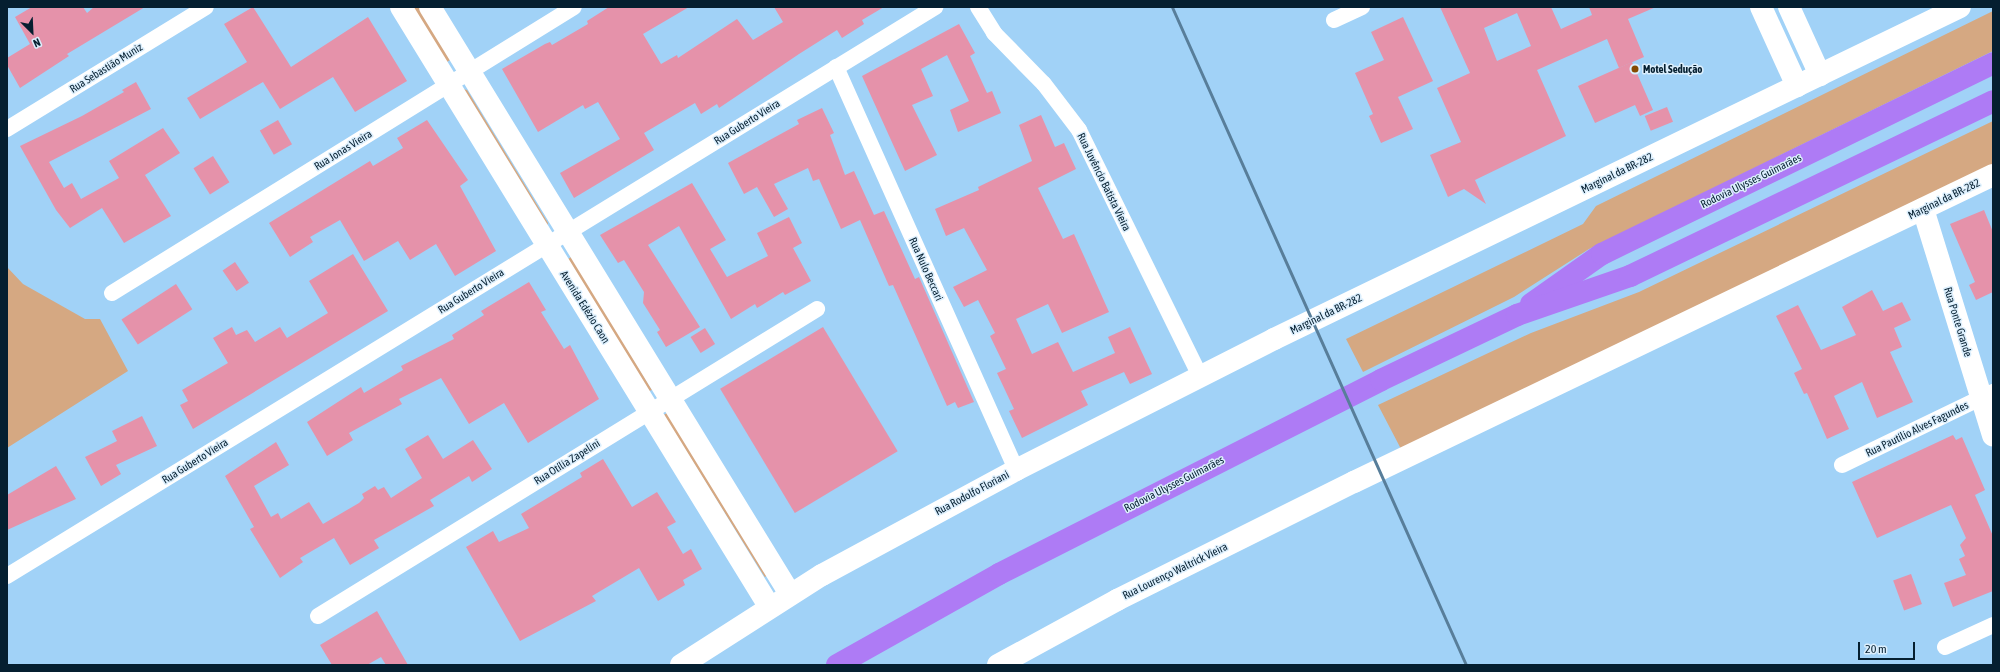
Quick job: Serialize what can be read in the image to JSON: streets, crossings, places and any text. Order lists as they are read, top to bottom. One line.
{"streets":{"highway":["Rodovia Ulysses Guimarães"],"main road":["Marginal da BR-282","Avenida Edézio Caon","Rua Ponte Grande","Rua Rodolfo Floriani","Rua Lourenço Waltrick Vieira"],"street":["Rua Sebastião Muniz","Rua Guberto Vieira","Rua Jonas Vieira","Rua Juvêncio Batista Vieira","Rua Nulo Beccari","Rua Pautílio Alves Fagundes","Rua Otília Zapelini"]},"crossings":[["Rua Guberto Vieira","Rua Nulo Beccari"],["Rua Guberto Vieira","Avenida Edézio Caon"],["Rua Jonas Vieira","Avenida Edézio Caon"],["Marginal da BR-282","Rua Ponte Grande"],["Marginal da BR-282","Rua Rodolfo Floriani"],["Marginal da BR-282","Rua Lourenço Waltrick Vieira"],["Rua Juvêncio Batista Vieira","Rua Rodolfo Floriani"],["Rua Nulo Beccari","Rua Rodolfo Floriani"],["Avenida Edézio Caon","Rua Otília Zapelini"],["Avenida Edézio Caon","Rua Rodolfo Floriani"],["Rua Ponte Grande","Rua Pautílio Alves Fagundes"]],"places":["Motel Sedução"],"scale_bar":"20 m","north":"bottom right"}
